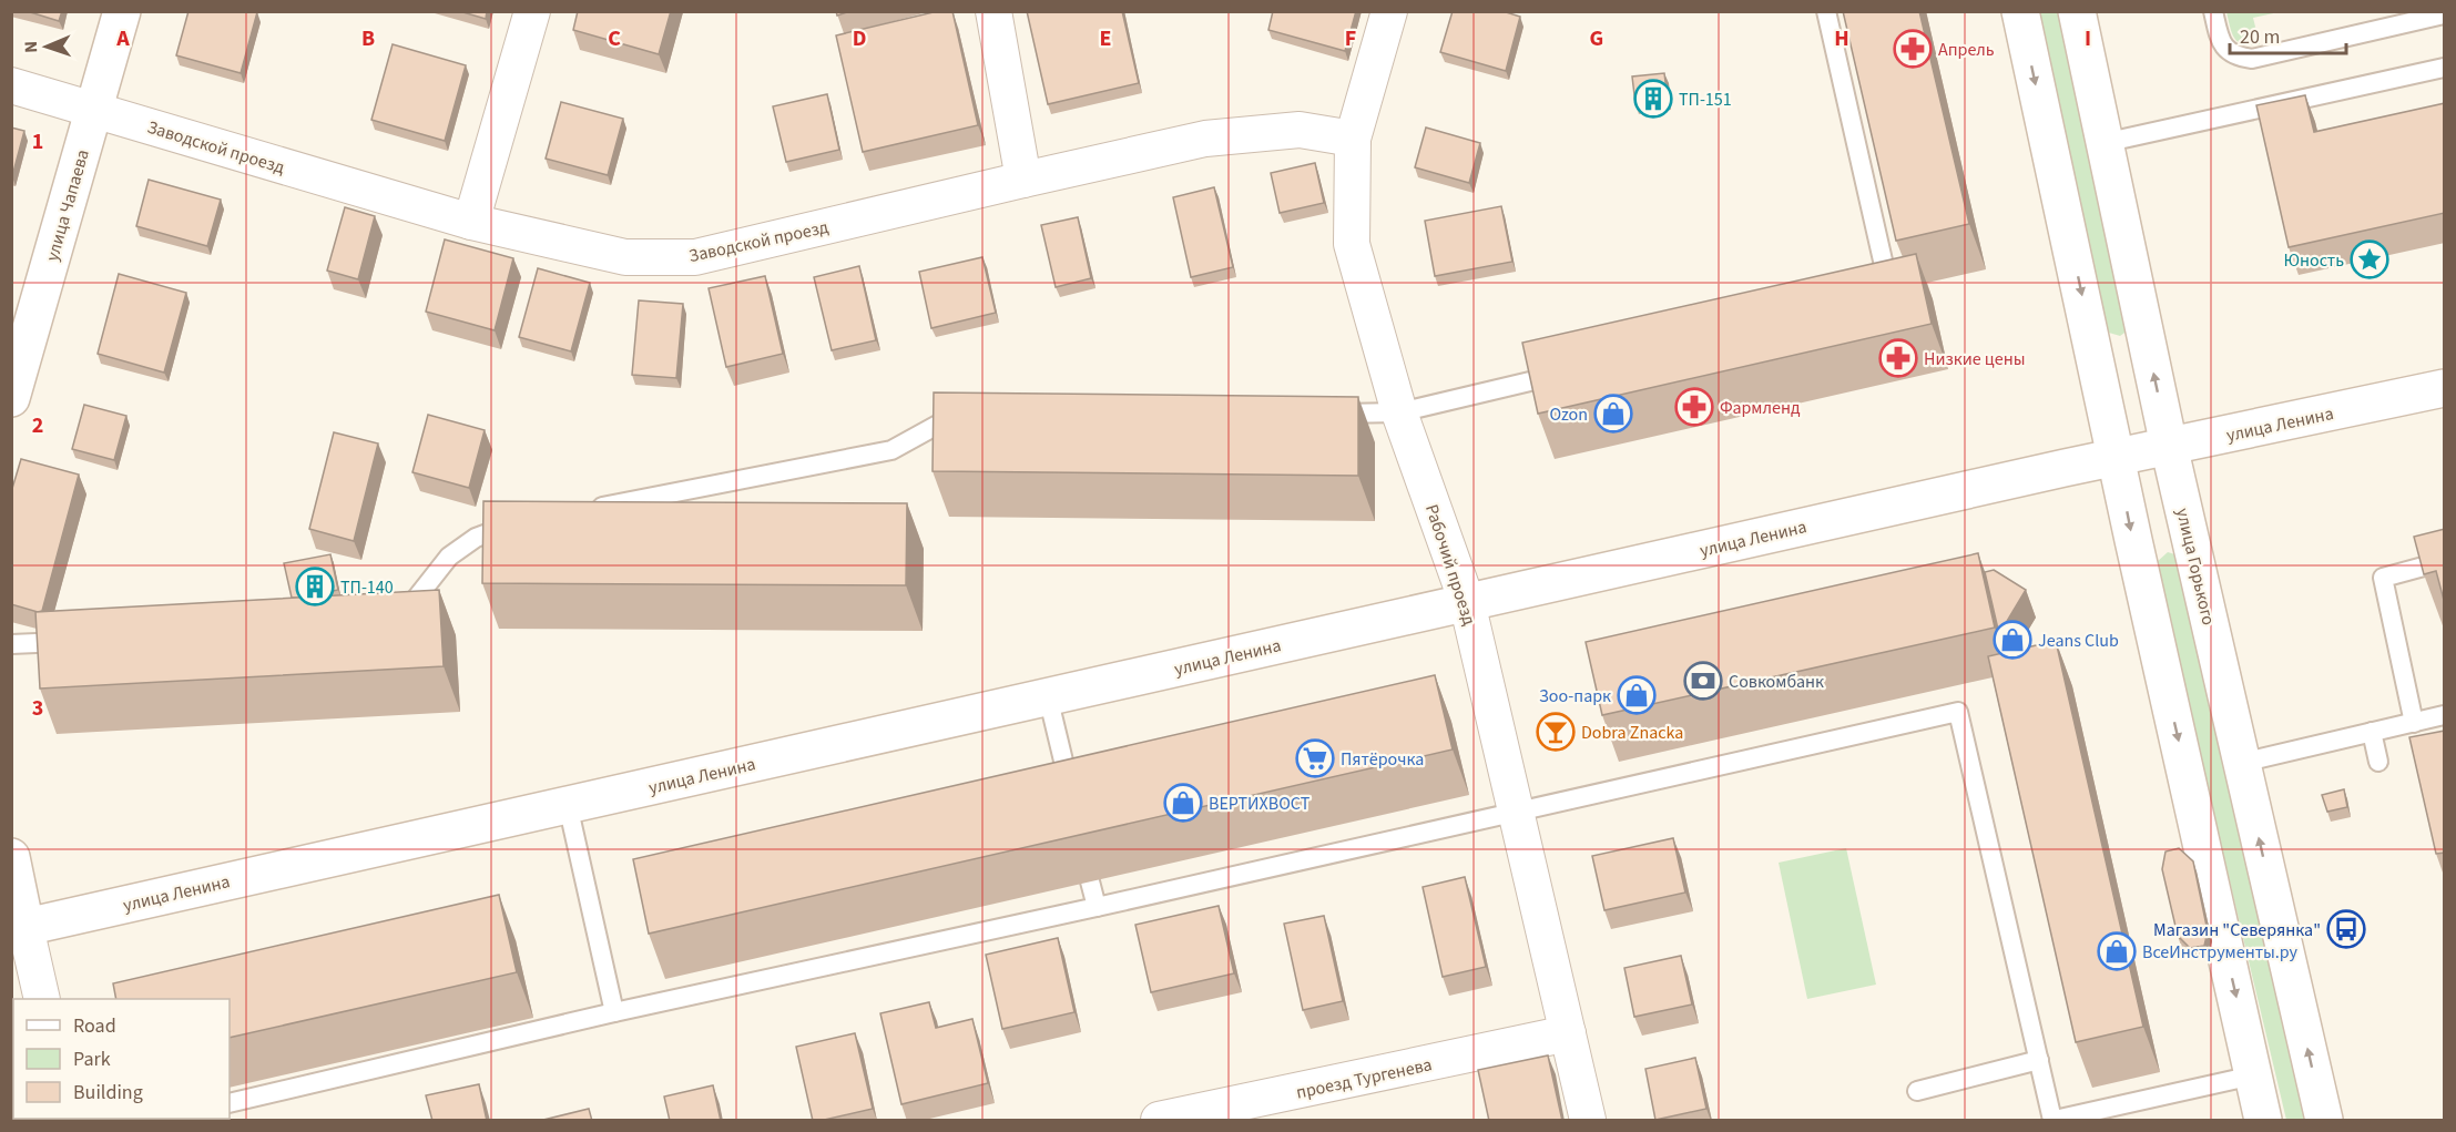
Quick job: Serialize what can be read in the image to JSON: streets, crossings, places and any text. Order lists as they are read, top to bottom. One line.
{"streets":{"main road":["улица Чапаева","улица Ленина","улица Горького"],"street":["Заводской проезд","Рабочий проезд","проезд Тургенева"]},"crossings":[["Заводской проезд","улица Чапаева"],["Заводской проезд","Рабочий проезд"],["улица Ленина","Рабочий проезд"],["улица Ленина","улица Горького"],["Рабочий проезд","проезд Тургенева"]],"places":{"pharmacy":["Апрель","Низкие цены","Фармленд"],"building":["ТП-151","ТП-140"],"place":["Юность"],"shop":["Ozon","Jeans Club","Зоо-парк","ВЕРТИХВОСТ","ВсеИнструменты.ру"],"bank":["Совкомбанк"],"bar":["Dobra Znacka"],"supermarket":["Пятёрочка"],"bus stop":["Магазин \"Северянка\""]},"legend":["Road","Park","Building"],"scale_bar":"20 m","north":"left","grid":{"columns":["A","B","C","D","E","F","G","H","I"],"rows":["1","2","3"]}}
